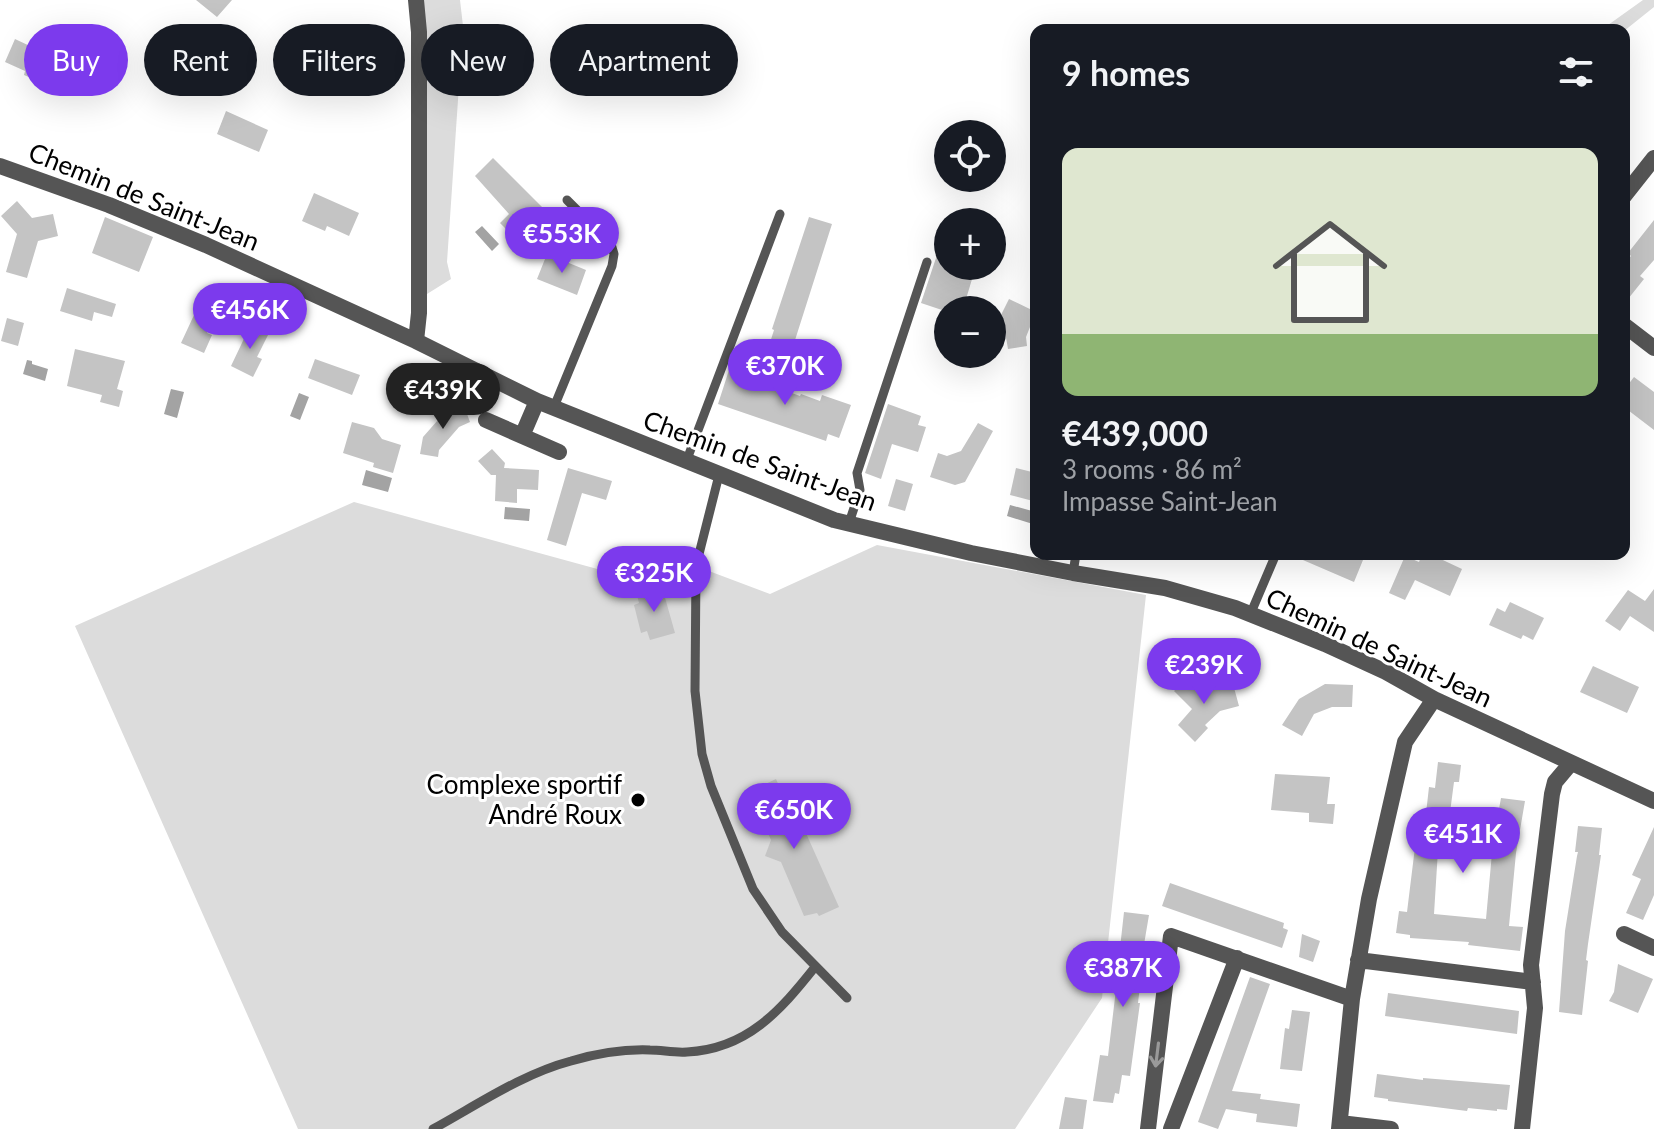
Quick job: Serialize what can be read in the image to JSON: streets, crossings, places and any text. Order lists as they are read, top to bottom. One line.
{"streets":{"street":["Chemin de Saint-Jean"]},"places":["Complexe sportif André Roux"],"page":{"chip":["Buy","Rent","Filters","New","Apartment"],"heading":"9 homes","map_buttons":["+","−"],"list":[{"name":"€439,000","note":"3 rooms · 86 m² · Impasse Saint-Jean"}],"price":["€553K","€456K","€370K","€439K","€325K","€239K","€650K","€451K","€387K"]}}
